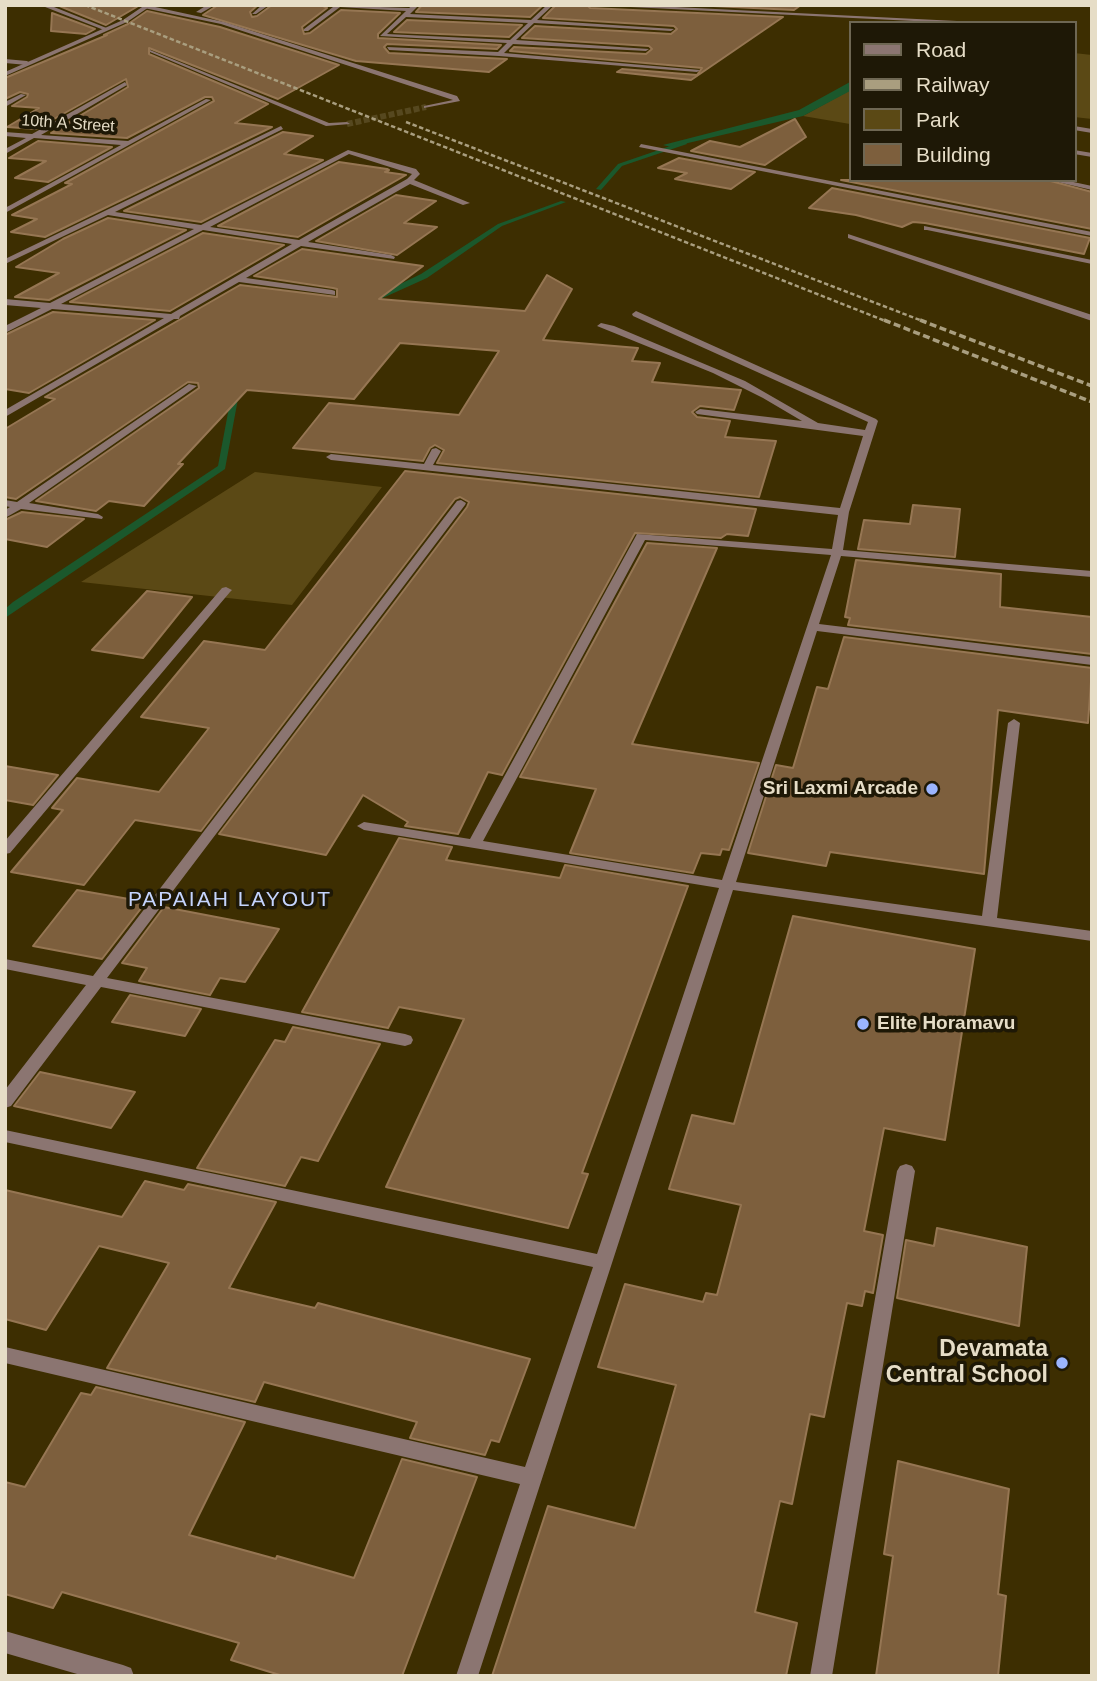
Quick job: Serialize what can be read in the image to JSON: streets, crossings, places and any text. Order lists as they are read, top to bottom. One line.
{"streets":{"street":["10th A Street"]},"districts":["PAPAIAH LAYOUT"],"places":["Sri Laxmi Arcade","Elite Horamavu","Devamata Central School"],"legend":["Road","Railway","Park","Building"]}
